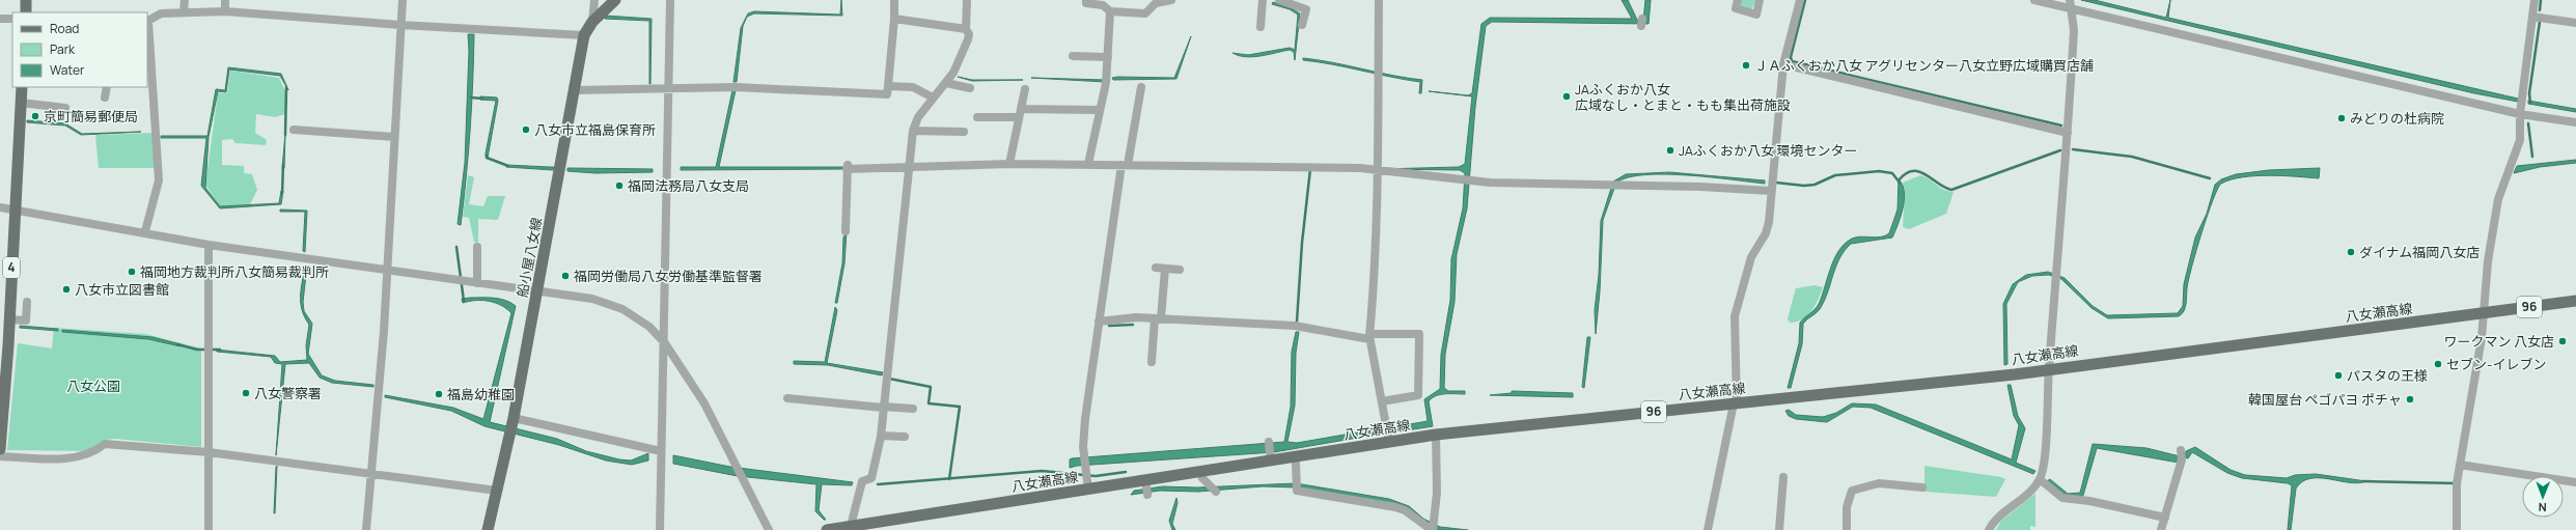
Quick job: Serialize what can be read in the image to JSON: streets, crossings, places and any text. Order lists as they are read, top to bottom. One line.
{"streets":{"main road":["船小屋八女線","4","96","八女瀬高線"]},"parks":["八女公園"],"places":["ＪＡふくおか八女 アグリセンター八女立野広域購買店舗","JAふくおか八女 広域なし・とまと・もも集出荷施設","京町簡易郵便局","みどりの杜病院","八女市立福島保育所","JAふくおか八女 環境センター","福岡法務局八女支局","ダイナム福岡八女店","福岡地方裁判所八女簡易裁判所","福岡労働局八女労働基準監督署","八女市立図書館","ワークマン 八女店","セブン-イレブン","パスタの王様","八女警察署","福島幼稚園","韓国屋台 ペゴパヨ ポチャ"],"legend":["Road","Park","Water"],"north":"bottom"}
